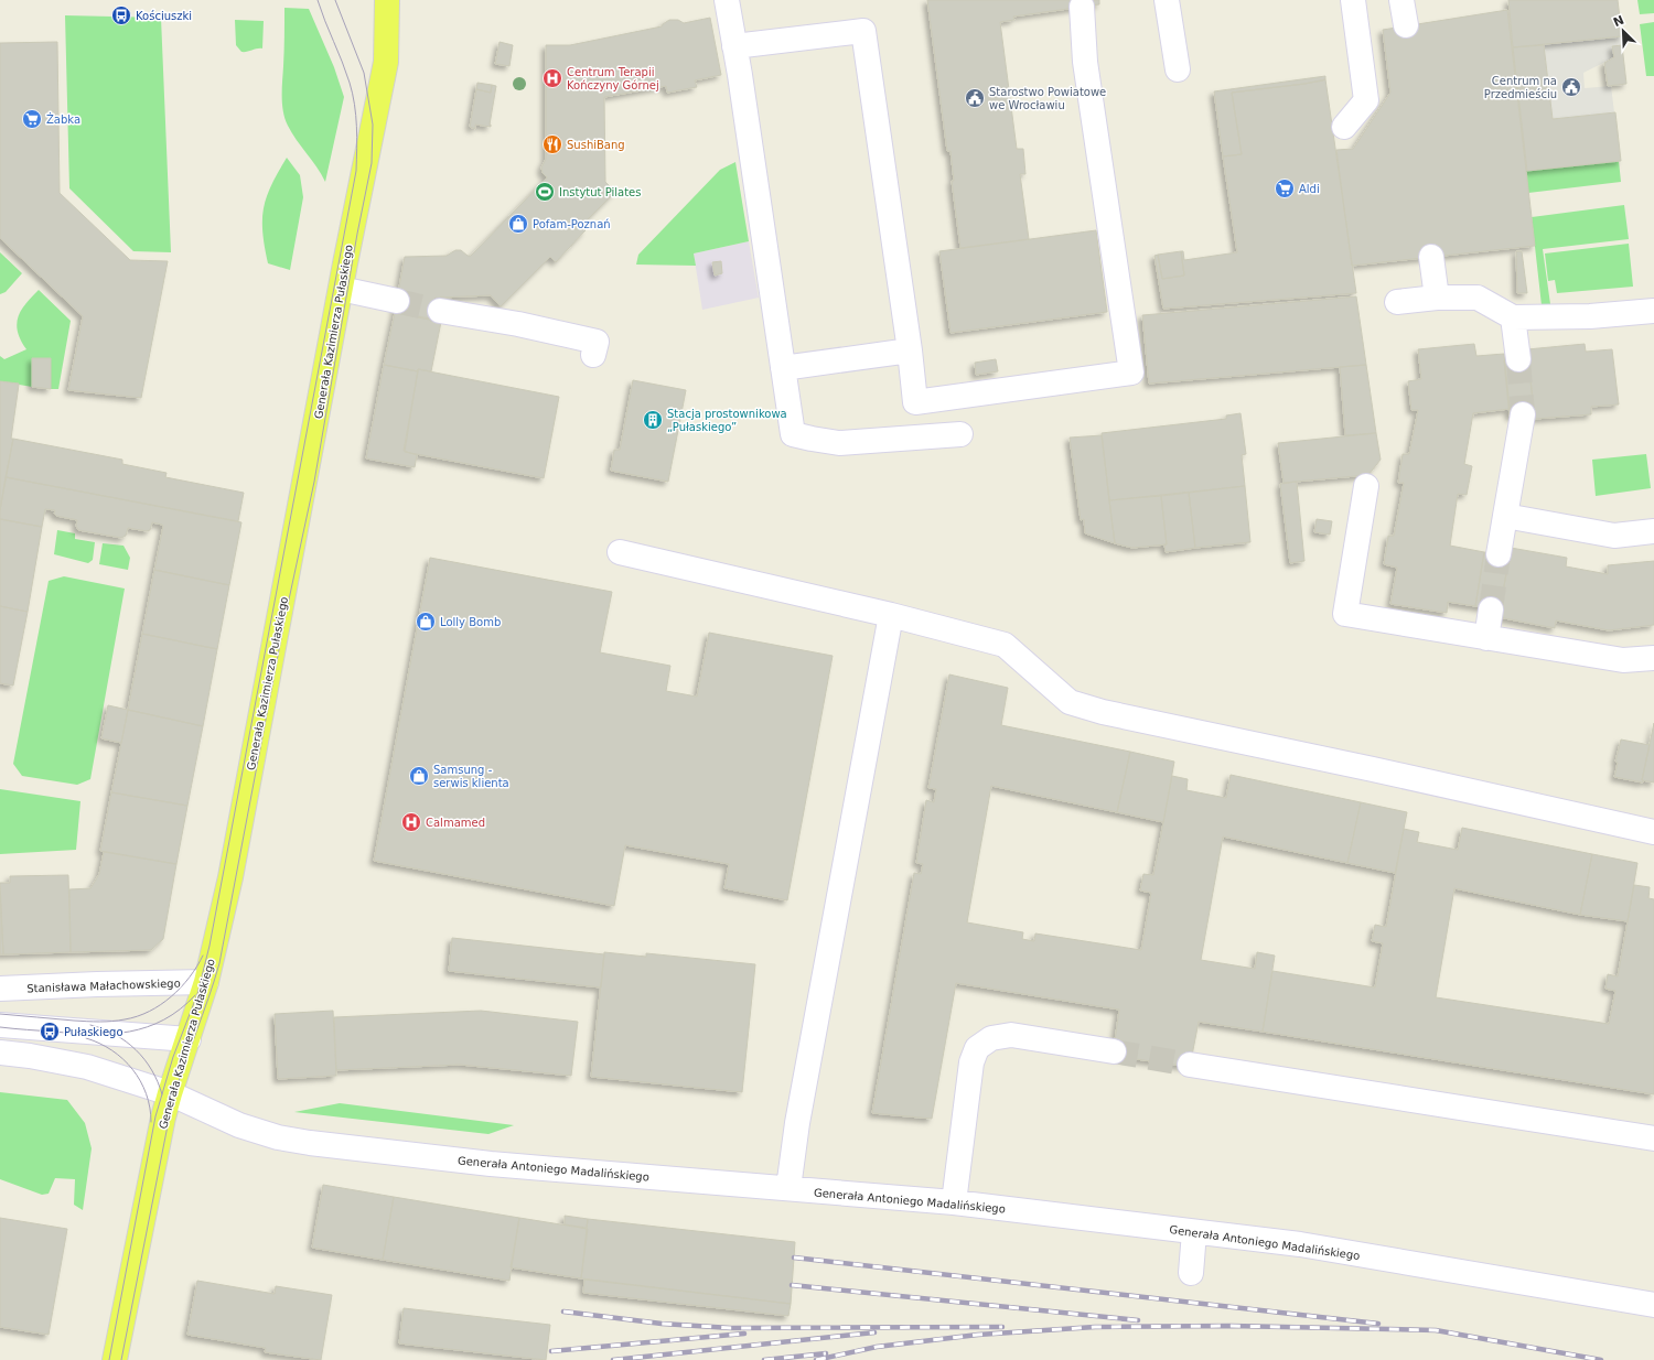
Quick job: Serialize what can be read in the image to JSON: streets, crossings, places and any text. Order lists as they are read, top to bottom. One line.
{"streets":{"main road":["Generała Kazimierza Pułaskiego"],"street":["Stanisława Małachowskiego","Generała Antoniego Madalińskiego"]},"crossings":[["Generała Kazimierza Pułaskiego","Stanisława Małachowskiego"],["Generała Kazimierza Pułaskiego","Generała Antoniego Madalińskiego"]],"places":{"bus stop":["Kościuszki","Pułaskiego"],"hospital":["Centrum Terapii Kończyny Górnej","Calmamed"],"public building":["Centrum na Przedmieściu","Starostwo Powiatowe we Wrocławiu"],"supermarket":["Żabka","Aldi"],"restaurant":["SushiBang"],"sports":["Instytut Pilates"],"shop":["Pofam-Poznań","Lolly Bomb","Samsung - serwis klienta"],"building":["Stacja prostownikowa „Pułaskiego”"]},"north":"top left"}
